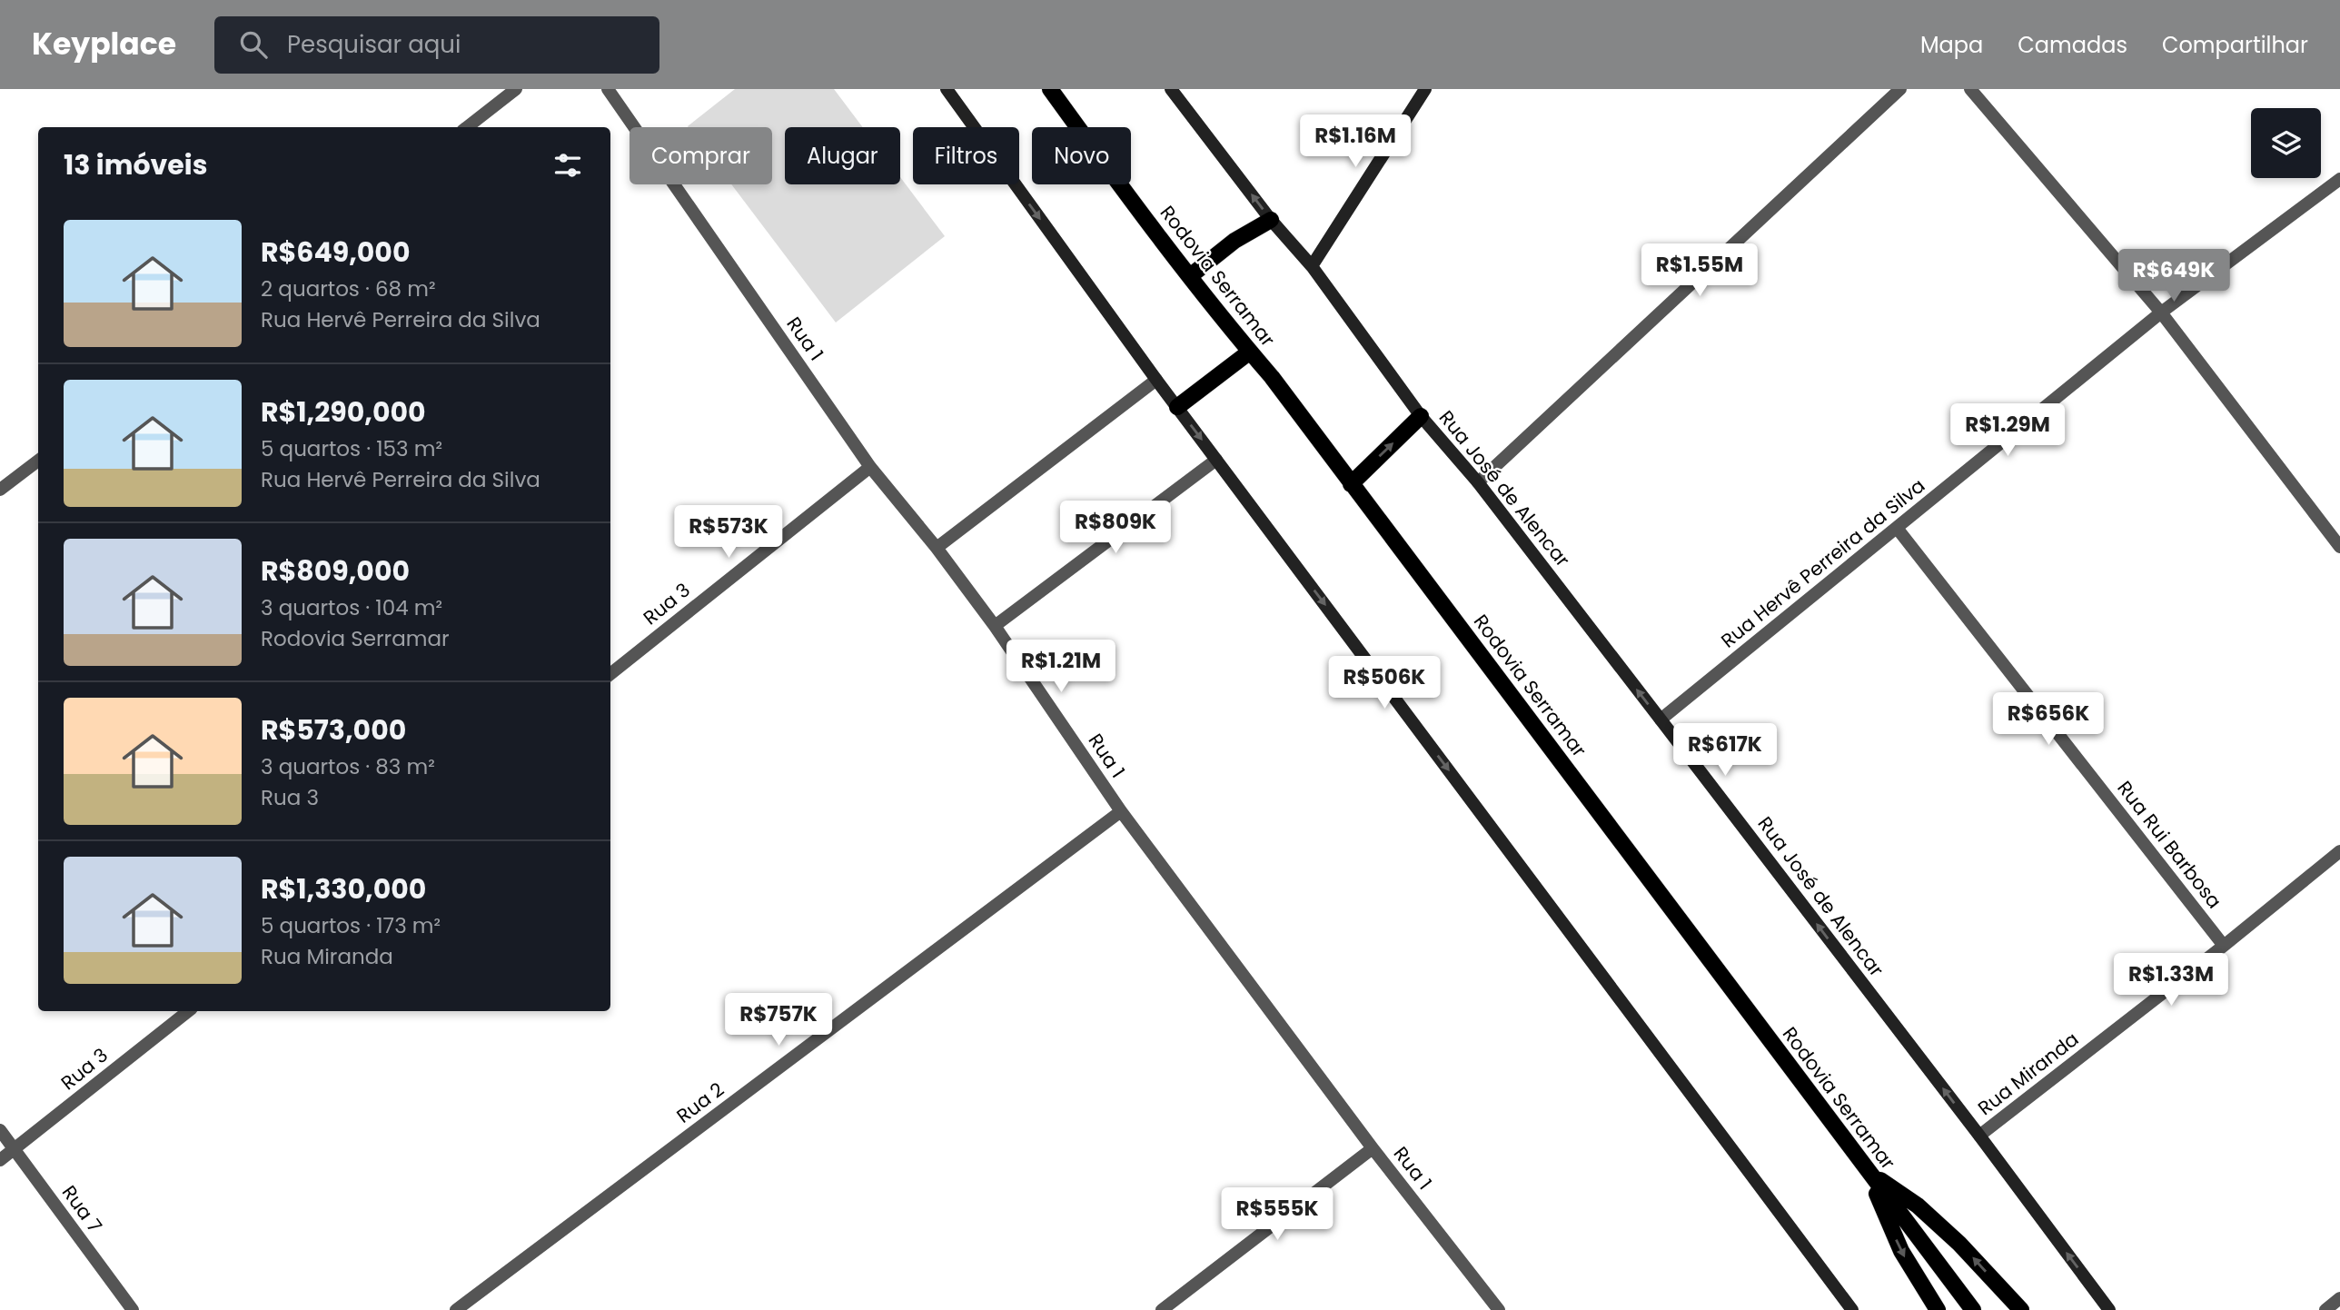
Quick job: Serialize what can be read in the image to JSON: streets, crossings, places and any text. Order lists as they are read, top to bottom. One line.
{"streets":{"main road":["Rodovia Serramar","Rua José de Alencar"],"street":["Rua 1","Rua Hervê Perreira da Silva","Rua 3","Rua Rui Barbosa","Rua Miranda","Rua 2","Rua 7"]},"crossings":[["Rua 1","Rua 3"],["Rua 1","Rua 2"],["Rua José de Alencar","Rua Hervê Perreira da Silva"],["Rua José de Alencar","Rua Miranda"],["Rua Hervê Perreira da Silva","Rua Rui Barbosa"],["Rua 3","Rua 7"],["Rua Rui Barbosa","Rua Miranda"]],"one_way":["Rua José de Alencar"],"page":{"header":"Keyplace","search":"Pesquisar aqui","nav":["Mapa","Camadas","Compartilhar"],"price":["R$1.16M","R$1.55M","R$649K","R$1.29M","R$809K","R$573K","R$1.21M","R$506K","R$656K","R$617K","R$1.33M","R$757K","R$555K"],"chip":["Comprar","Alugar","Filtros","Novo"],"heading":"13 imóveis","list":[{"name":"R$649,000","note":"2 quartos · 68 m² · Rua Hervê Perreira da Silva"},{"name":"R$1,290,000","note":"5 quartos · 153 m² · Rua Hervê Perreira da Silva"},{"name":"R$809,000","note":"3 quartos · 104 m² · Rodovia Serramar"},{"name":"R$573,000","note":"3 quartos · 83 m² · Rua 3"},{"name":"R$1,330,000","note":"5 quartos · 173 m² · Rua Miranda"}]}}
